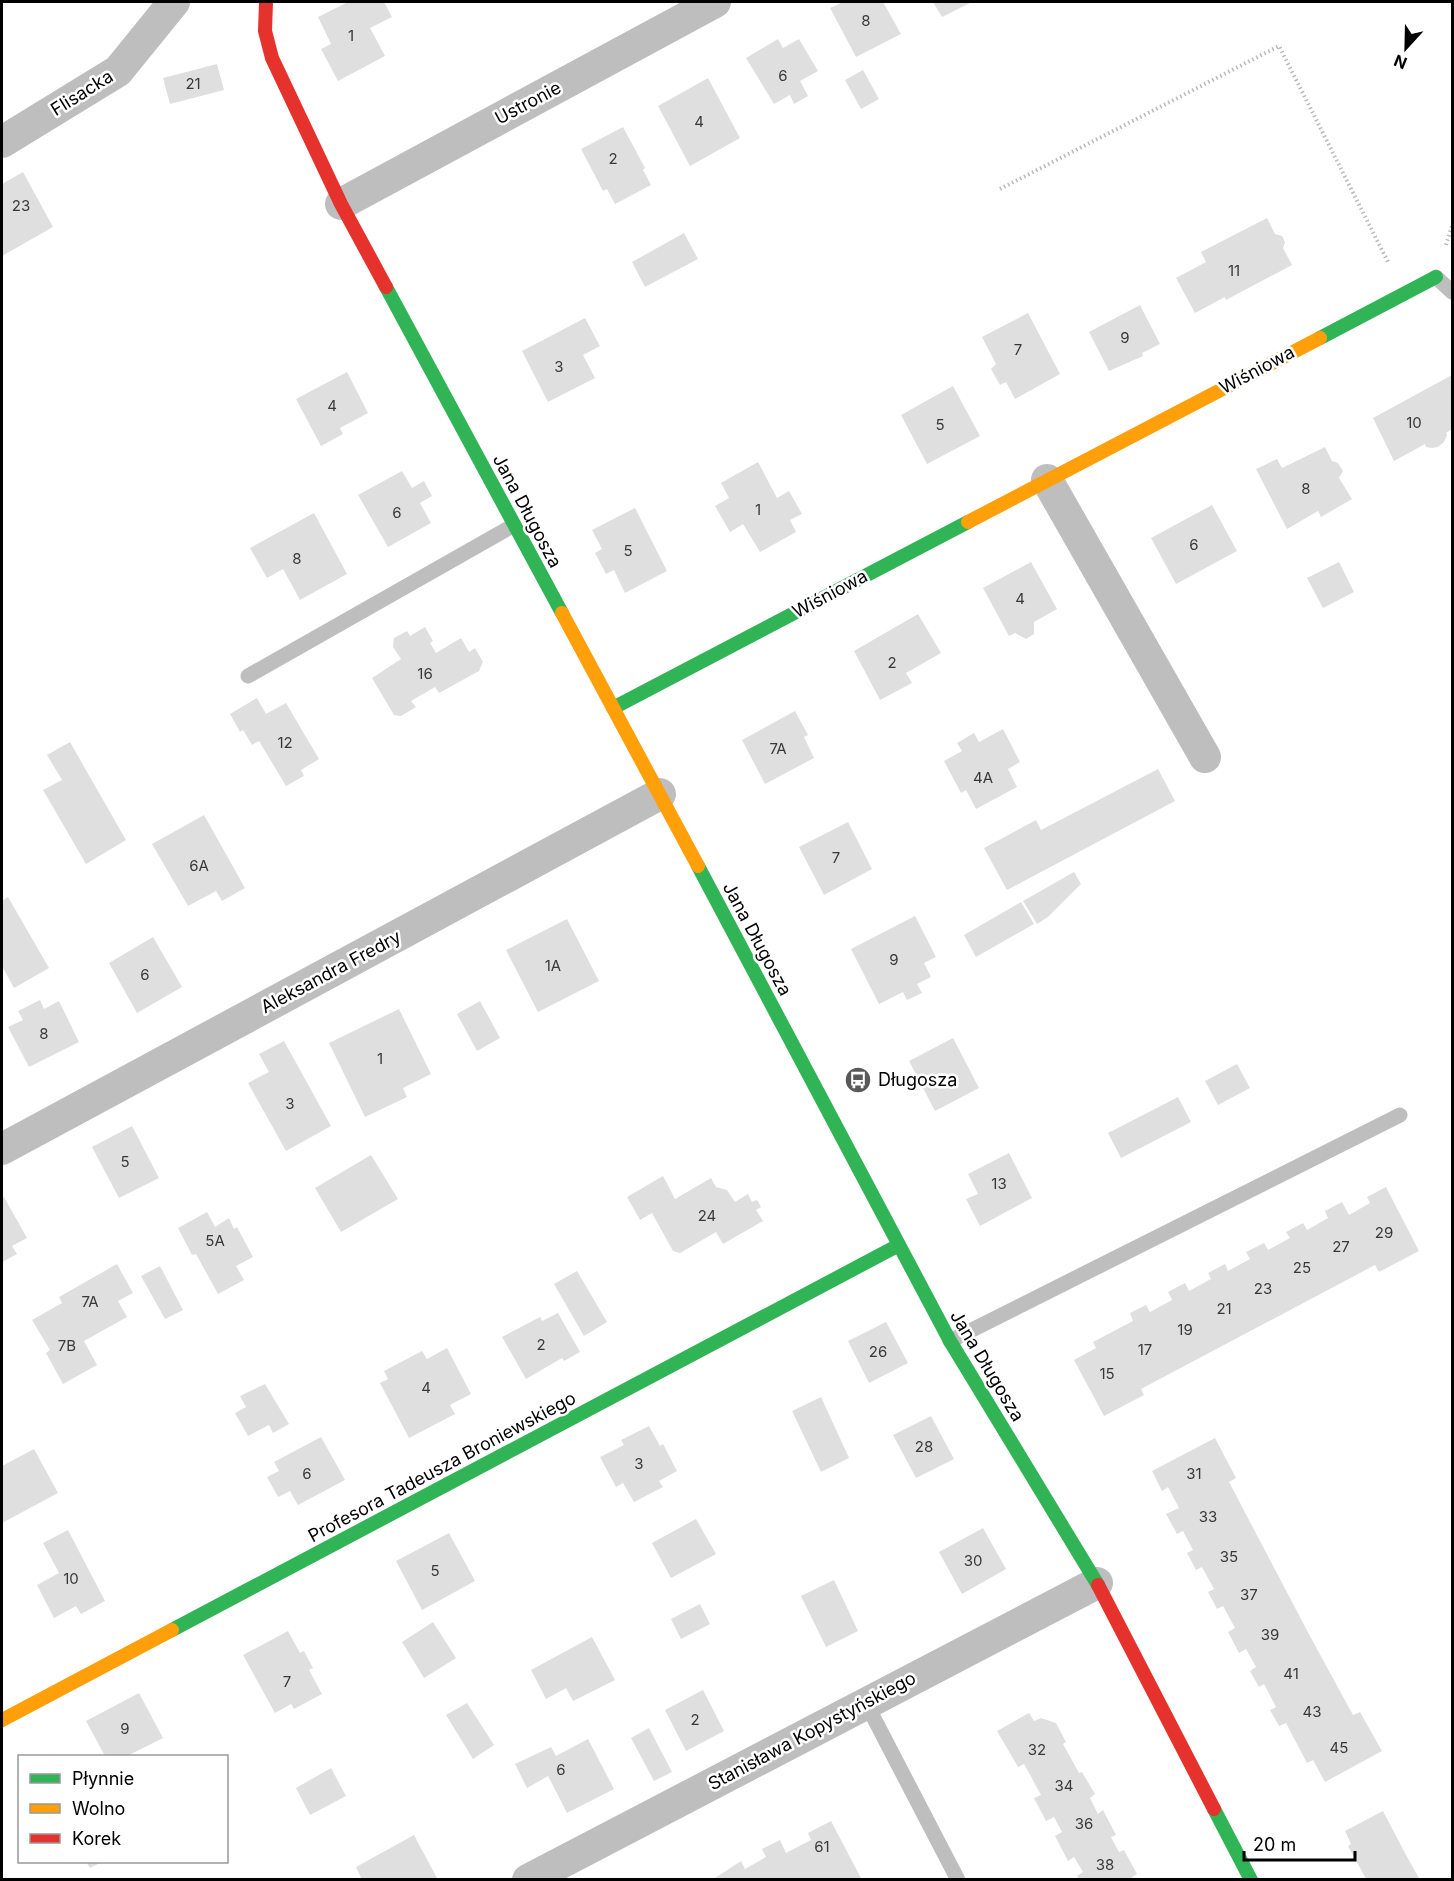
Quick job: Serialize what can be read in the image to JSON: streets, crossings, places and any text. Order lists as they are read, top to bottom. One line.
{"streets":{"street":["Flisacka","Ustronie","Wiśniowa","Jana Długosza","Aleksandra Fredry","Profesora Tadeusza Broniewskiego","Stanisława Kopystyńskiego"]},"crossings":[["Ustronie","Jana Długosza"],["Wiśniowa","Jana Długosza"],["Jana Długosza","Aleksandra Fredry"],["Jana Długosza","Profesora Tadeusza Broniewskiego"],["Jana Długosza","Stanisława Kopystyńskiego"]],"places":{"bus stop":["Długosza"]},"house_numbers":["8","1","6","21","4","2","23","11","9","7","3","4","10","5","8","1","6","6","5","8","4","2","16","12","7A","4A","7","6A","9","1A","6","8","1","3","5","13","24","29","5A","27","25","23","7A","21","19","2","7B","17","26","15","4","28","3","6","31","33","35","30","5","10","37","39","41","7","43","2","9","45","32","6","34","36","61","38"],"legend":["Płynnie","Wolno","Korek"],"scale_bar":"20 m","north":"bottom"}
